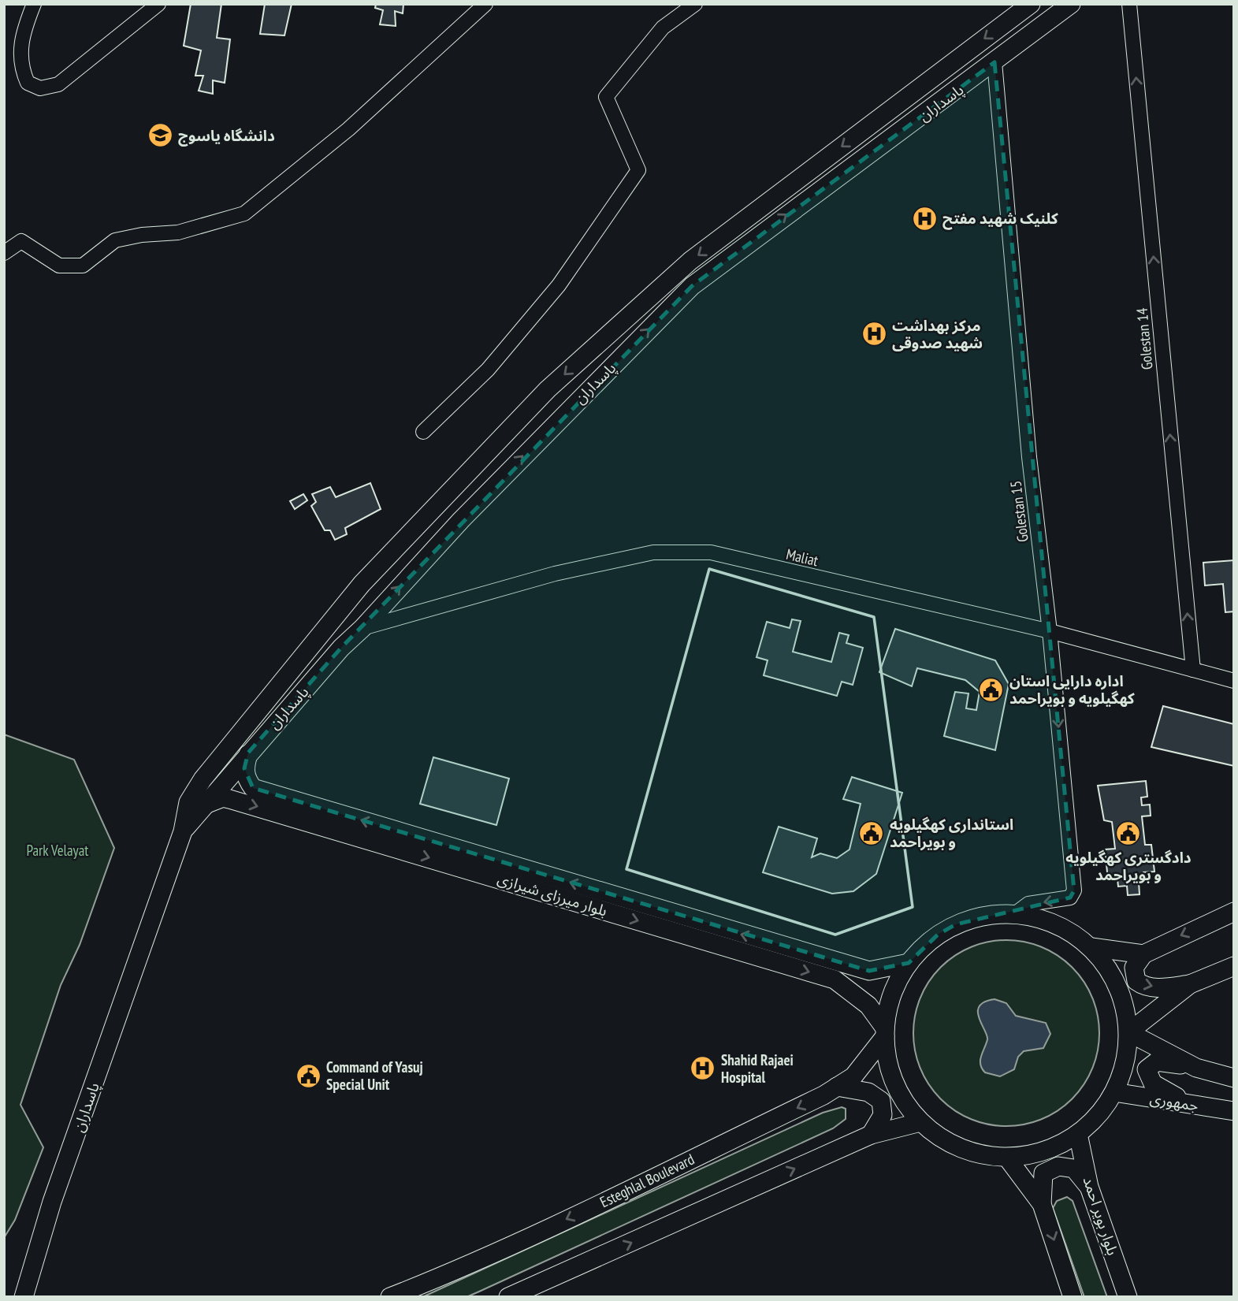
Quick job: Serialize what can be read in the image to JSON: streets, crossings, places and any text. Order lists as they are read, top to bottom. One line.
{"streets":{"main road":["پاسداران","بلوار میرزای شیرازی","جمهوری","Esteghlal Boulevard","بلوار بویر احمد"],"street":["Golestan 14","Golestan 15","Maliat"]},"crossings":[["پاسداران","Golestan 15"],["پاسداران","Maliat"],["پاسداران","بلوار میرزای شیرازی"],["Golestan 14","Maliat"],["Golestan 15","Maliat"],["بلوار میرزای شیرازی","Esteghlal Boulevard"]],"one_way":["Golestan 14"],"parks":["Park Velayat"],"places":{"school or university":["دانشگاه یاسوج"],"hospital":["کلنیک شهید مفتح","مرکز بهداشت شهید صدوقی","Shahid Rajaei Hospital"],"public building":["اداره دارایی استان کهگیلویه و بویراحمد","استانداری کهگیلویه و بویراحمد","دادگستری کهگیلویه و بویراحمد","Command of Yasuj Special Unit"]}}
